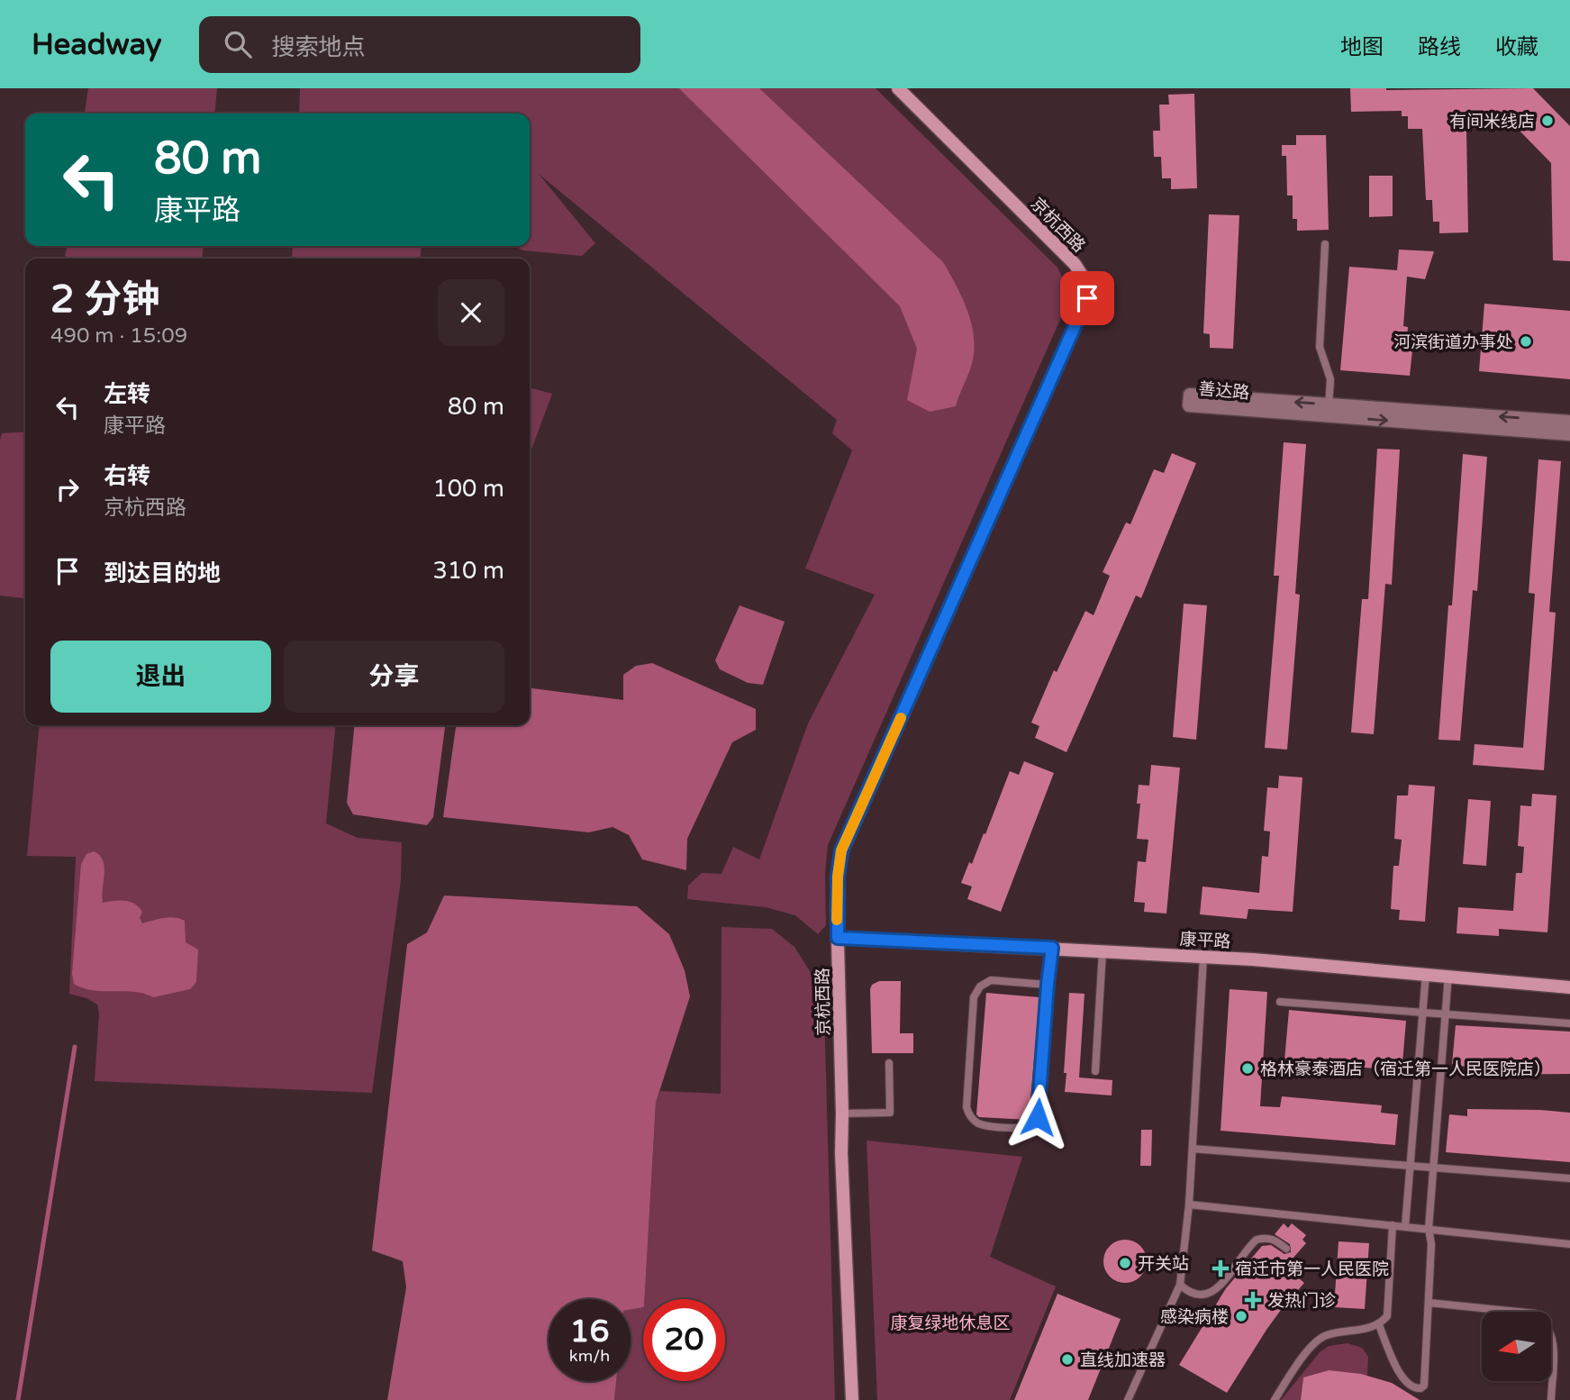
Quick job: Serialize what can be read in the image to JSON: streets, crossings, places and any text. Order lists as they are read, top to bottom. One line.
{"streets":{"street":["京杭西路","善达路","康平路"]},"crossings":[["京杭西路","康平路"]],"parks":["康复绿地休息区"],"places":{"other":["有间米线店","河滨街道办事处","格林豪泰酒店（宿迁第一人民医院店）","开关站","感染病楼","直线加速器"],"health":["宿迁市第一人民医院","发热门诊"]},"north":"left","page":{"header":"Headway","search":"搜索地点","nav":["地图","路线","收藏"],"turn":["80 m","康平路"],"heading":["2 分钟","490 m · 15:09"],"list":[{"name":"左转","note":"康平路","value":"80 m"},{"name":"右转","note":"京杭西路","value":"100 m"},{"name":"到达目的地","value":"310 m"}],"buttons":["退出","分享"],"speed":"16 km/h","limit":"20"}}
